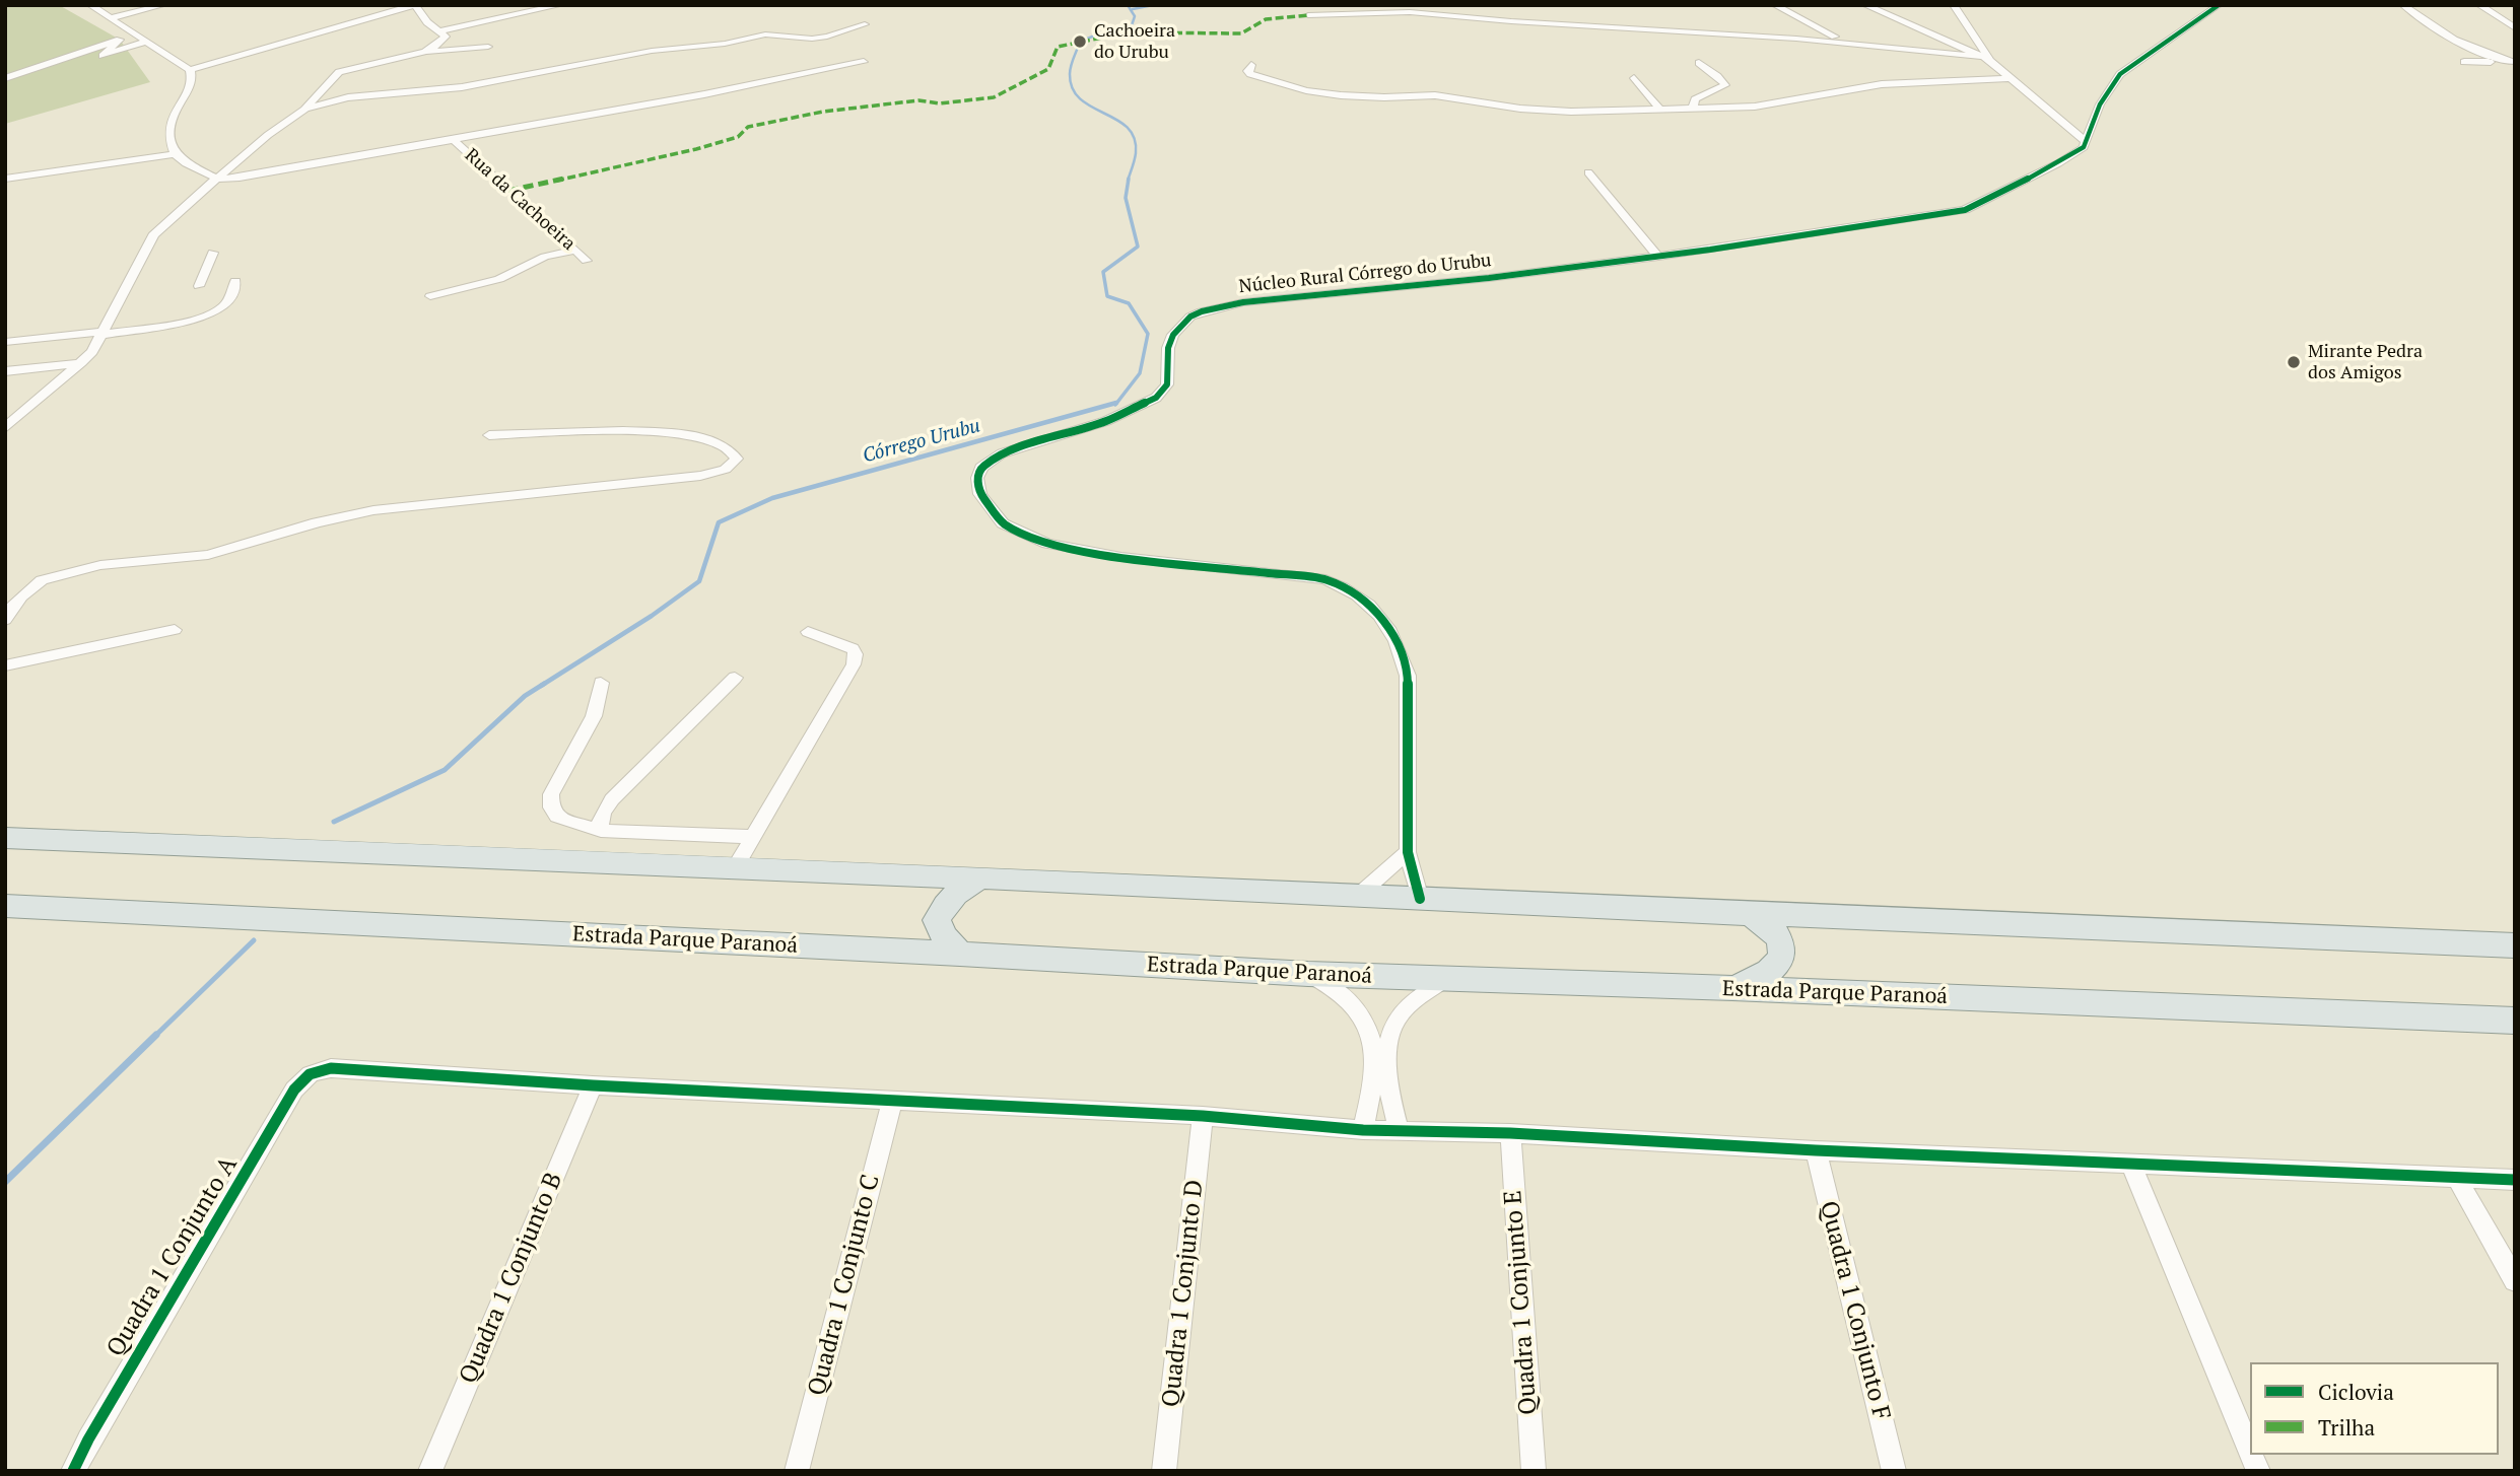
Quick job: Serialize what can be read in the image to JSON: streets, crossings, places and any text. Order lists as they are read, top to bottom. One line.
{"streets":{"main road":["Estrada Parque Paranoá"],"street":["Rua da Cachoeira","Núcleo Rural Córrego do Urubu","Quadra 1 Conjunto A","Quadra 1 Conjunto B","Quadra 1 Conjunto C","Quadra 1 Conjunto D","Quadra 1 Conjunto E","Quadra 1 Conjunto F"]},"crossings":[["Quadra 1 Conjunto A","Quadra 1 Conjunto B"]],"water":["Córrego Urubu"],"places":["Cachoeira do Urubu","Mirante Pedra dos Amigos"],"legend":["Ciclovia","Trilha"]}
